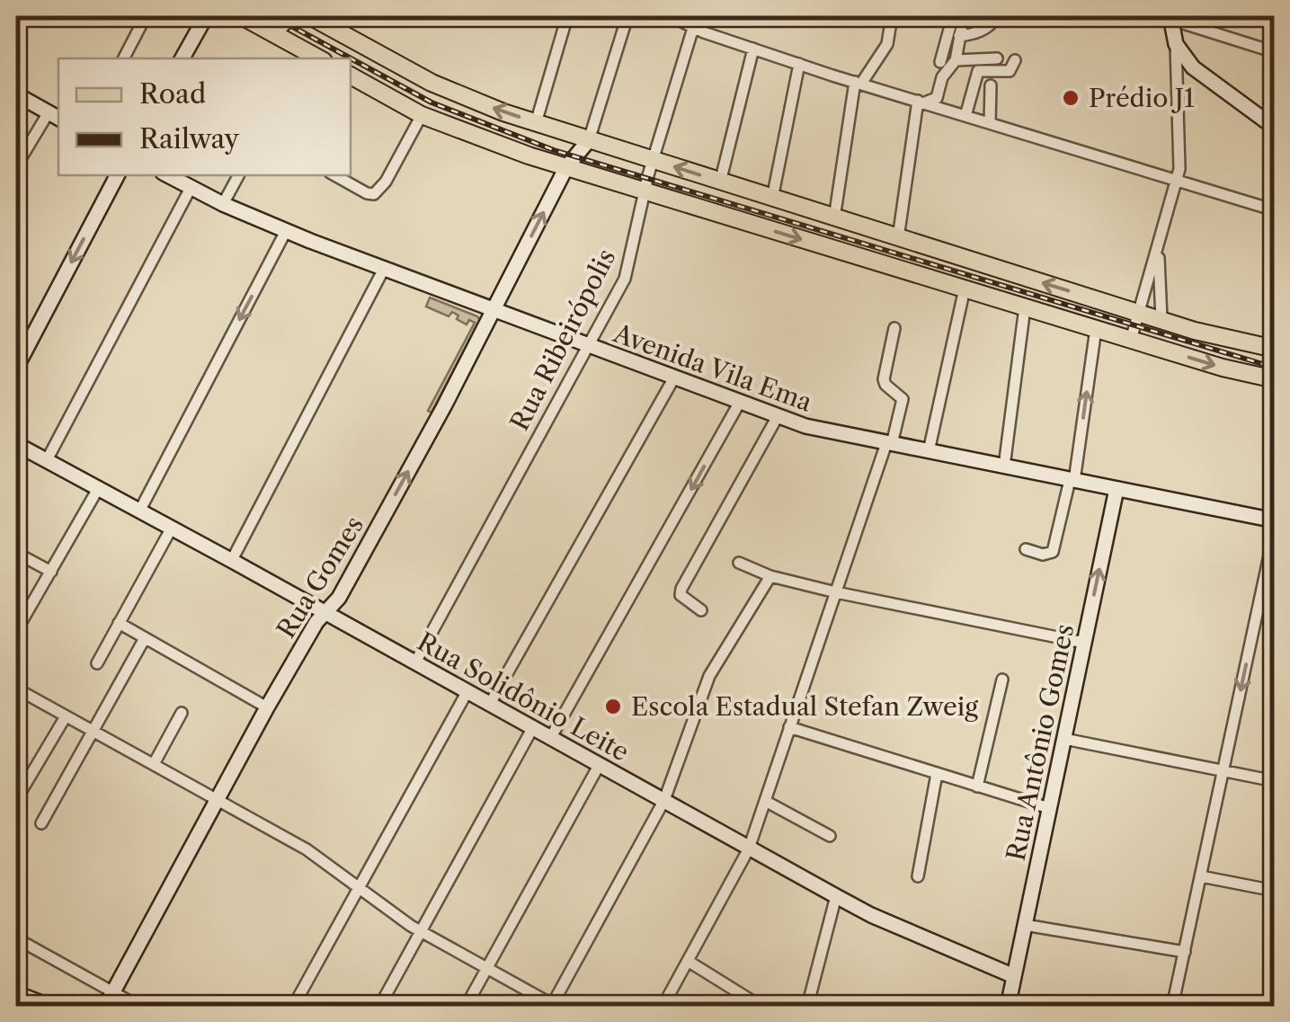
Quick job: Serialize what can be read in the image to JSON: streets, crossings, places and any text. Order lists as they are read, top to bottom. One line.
{"streets":{"main road":["Avenida Vila Ema","Rua Gomes","Rua Solidônio Leite","Rua Antônio Gomes"],"street":["Rua Ribeirópolis"]},"crossings":[["Rua Ribeirópolis","Avenida Vila Ema"],["Rua Ribeirópolis","Rua Solidônio Leite"],["Avenida Vila Ema","Rua Gomes"],["Avenida Vila Ema","Rua Antônio Gomes"],["Rua Gomes","Rua Solidônio Leite"],["Rua Solidônio Leite","Rua Antônio Gomes"]],"one_way":["Rua Gomes"],"places":["Prédio J1","Escola Estadual Stefan Zweig"],"legend":["Road","Railway"]}
